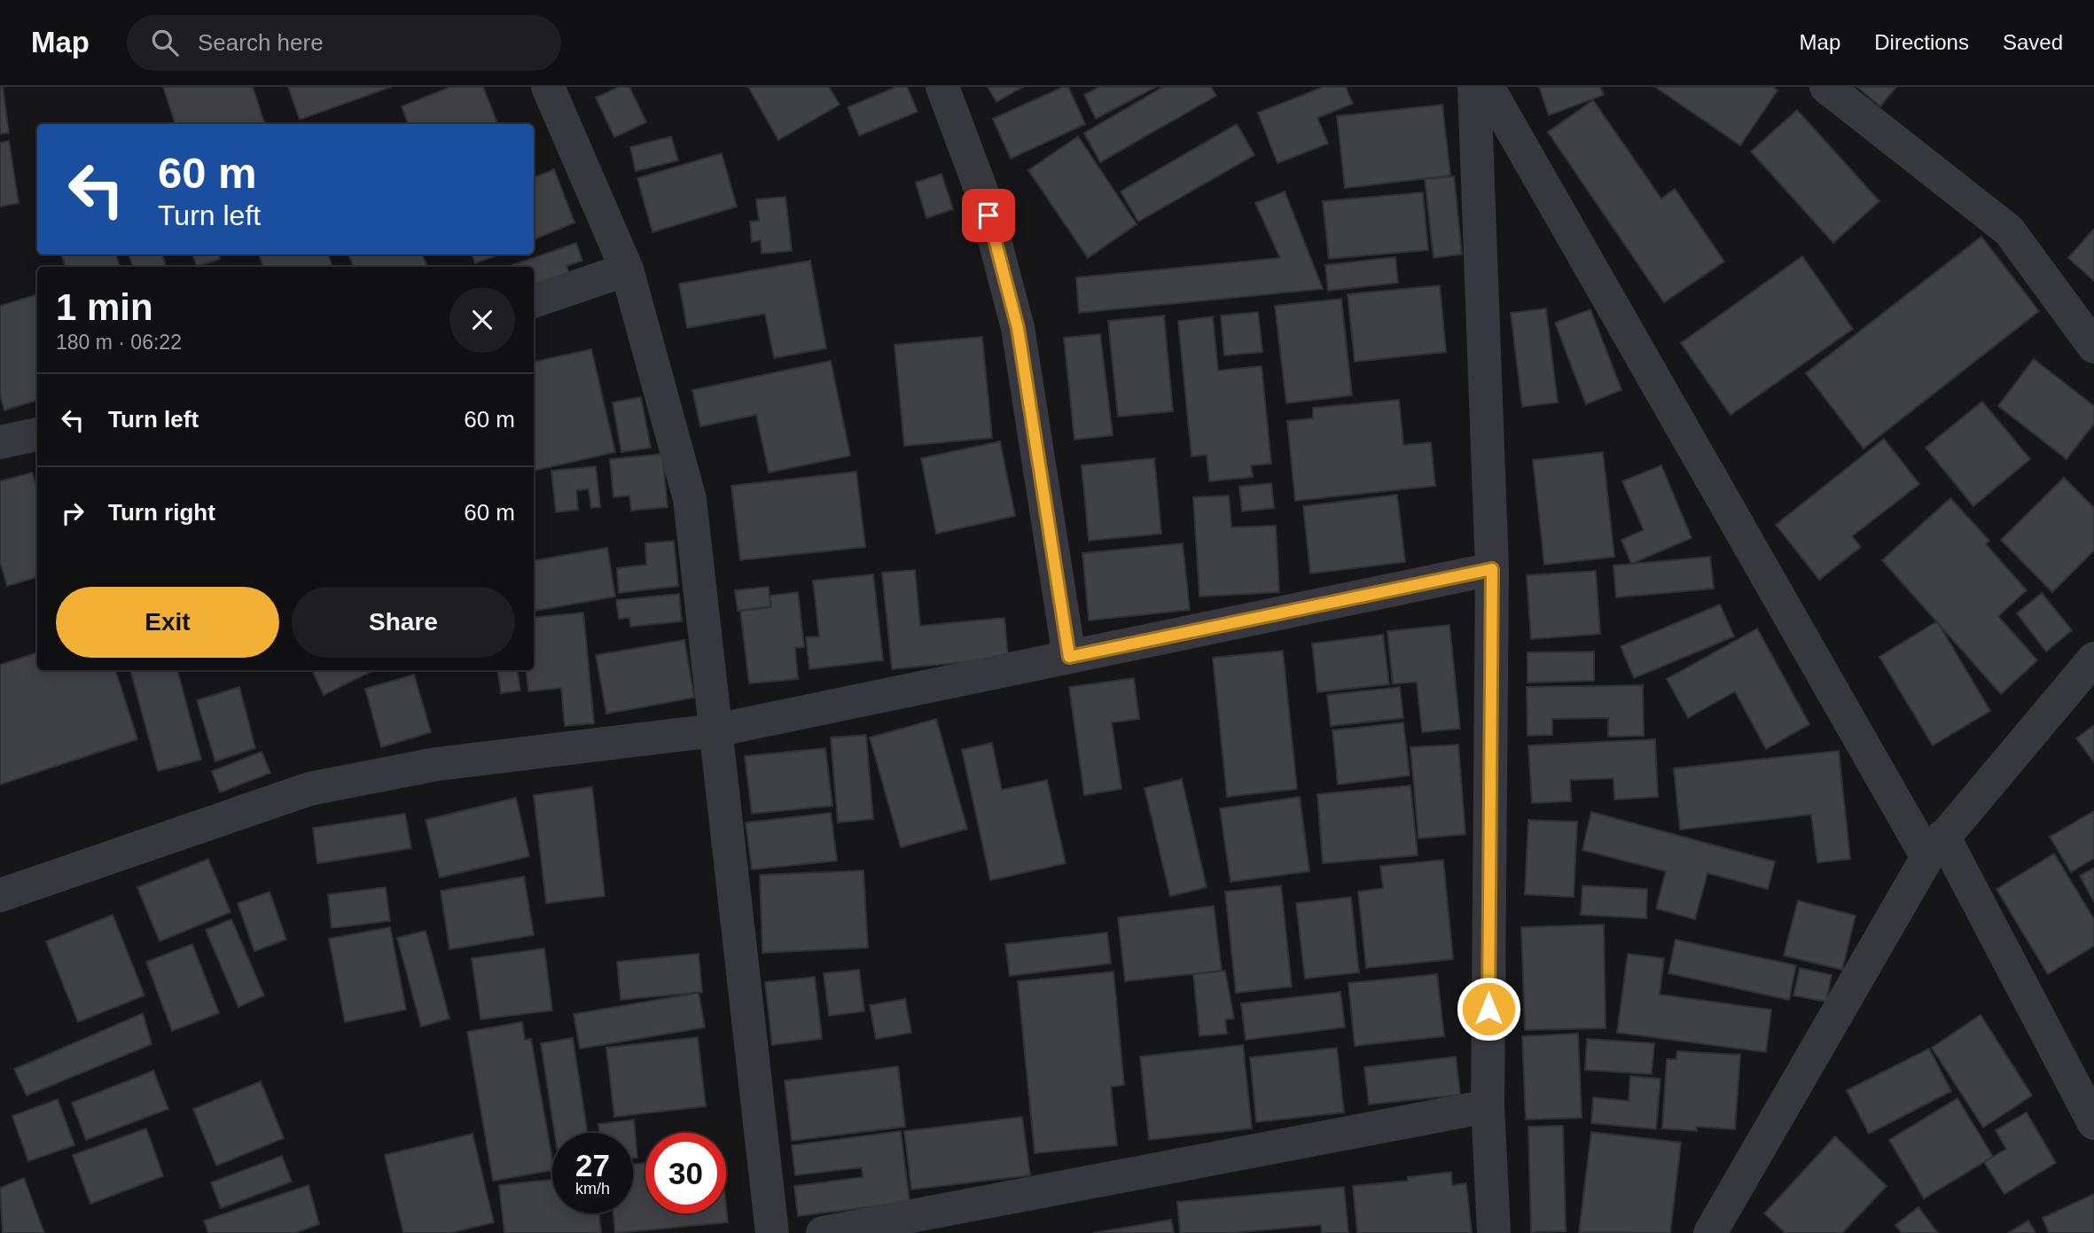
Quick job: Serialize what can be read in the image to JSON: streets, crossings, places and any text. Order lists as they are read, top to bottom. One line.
{"page":{"header":"Map","search":"Search here","nav":["Map","Directions","Saved"],"turn":["60 m","Turn left"],"heading":["1 min","180 m · 06:22"],"list":[{"name":"Turn left","value":"60 m"},{"name":"Turn right","value":"60 m"}],"buttons":["Exit","Share"],"speed":"27 km/h","limit":"30"}}
